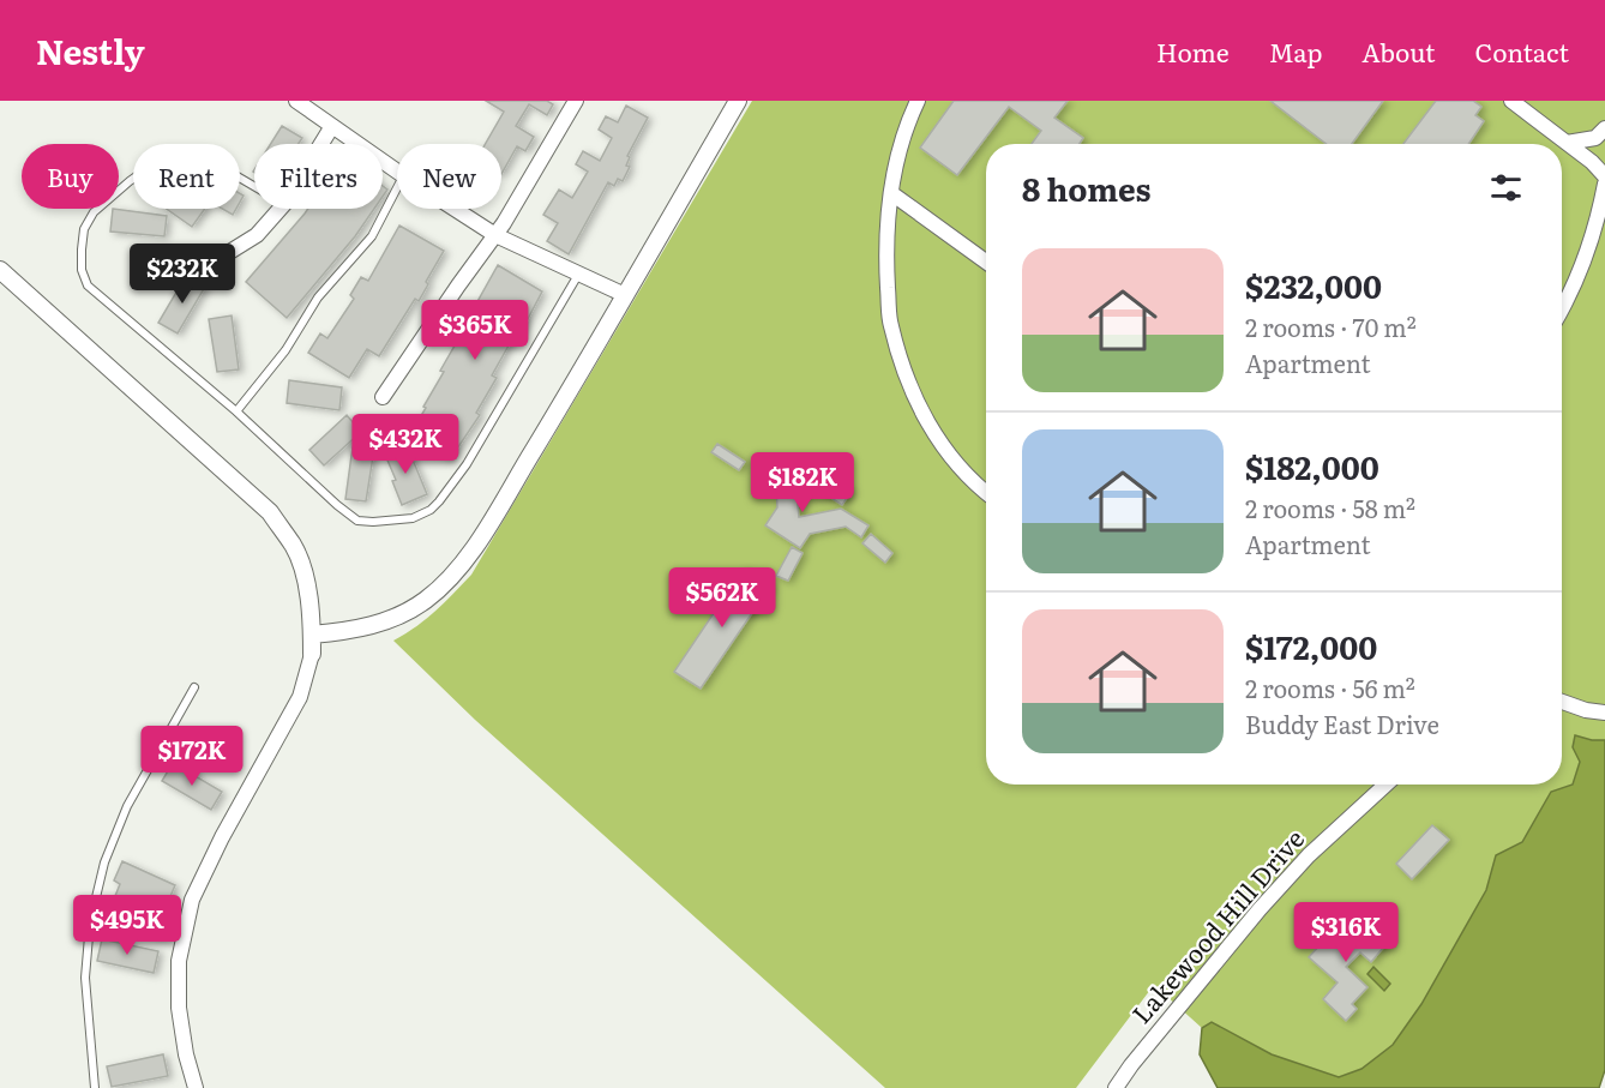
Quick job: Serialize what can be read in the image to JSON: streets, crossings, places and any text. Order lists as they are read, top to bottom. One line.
{"streets":{"street":["Lakewood Hill Drive"]},"page":{"header":"Nestly","nav":["Home","Map","About","Contact"],"chip":["Buy","Rent","Filters","New"],"heading":"8 homes","list":[{"name":"$232,000","note":"2 rooms · 70 m² · Apartment"},{"name":"$182,000","note":"2 rooms · 58 m² · Apartment"},{"name":"$172,000","note":"2 rooms · 56 m² · Buddy East Drive"}],"price":["$232K","$365K","$432K","$182K","$562K","$172K","$495K","$316K"]}}
